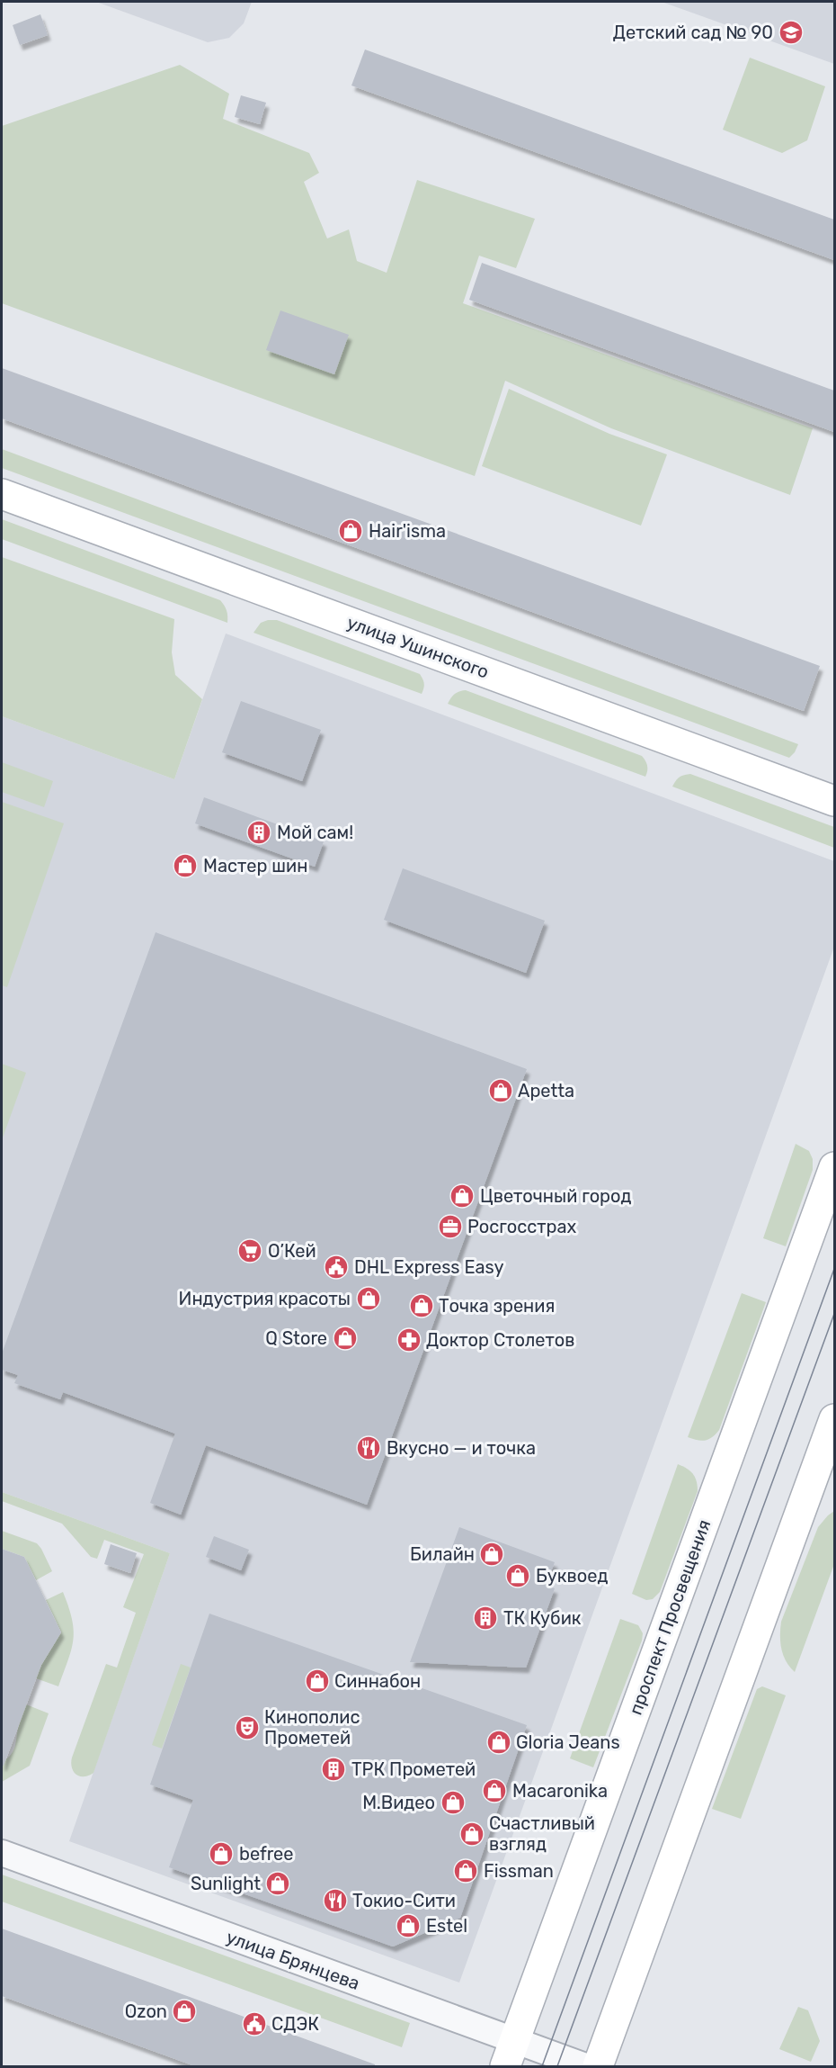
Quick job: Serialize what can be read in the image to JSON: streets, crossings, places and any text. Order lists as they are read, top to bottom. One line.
{"streets":{"main road":["улица Ушинского","проспект Просвещения"],"street":["улица Брянцева"]},"crossings":[["проспект Просвещения","улица Брянцева"]],"places":{"school or university":["Детский сад № 90"],"shop":["Hair'isma","Мастер шин","Apetta","Цветочный город","Индустрия красоты","Точка зрения","Q Store","Билайн","Буквоед","Синнабон","Gloria Jeans","Macaronika","М.Видео","Счастливый взгляд","befree","Fissman","Sunlight","Estel","Ozon"],"building":["Мой сам!","ТК Кубик","ТРК Прометей"],"office":["Росгосстрах"],"supermarket":["О’Кей"],"public building":["DHL Express Easy","СДЭК"],"pharmacy":["Доктор Столетов"],"restaurant":["Вкусно — и точка","Токио-Сити"],"theatre":["Кинополис Прометей"]}}
